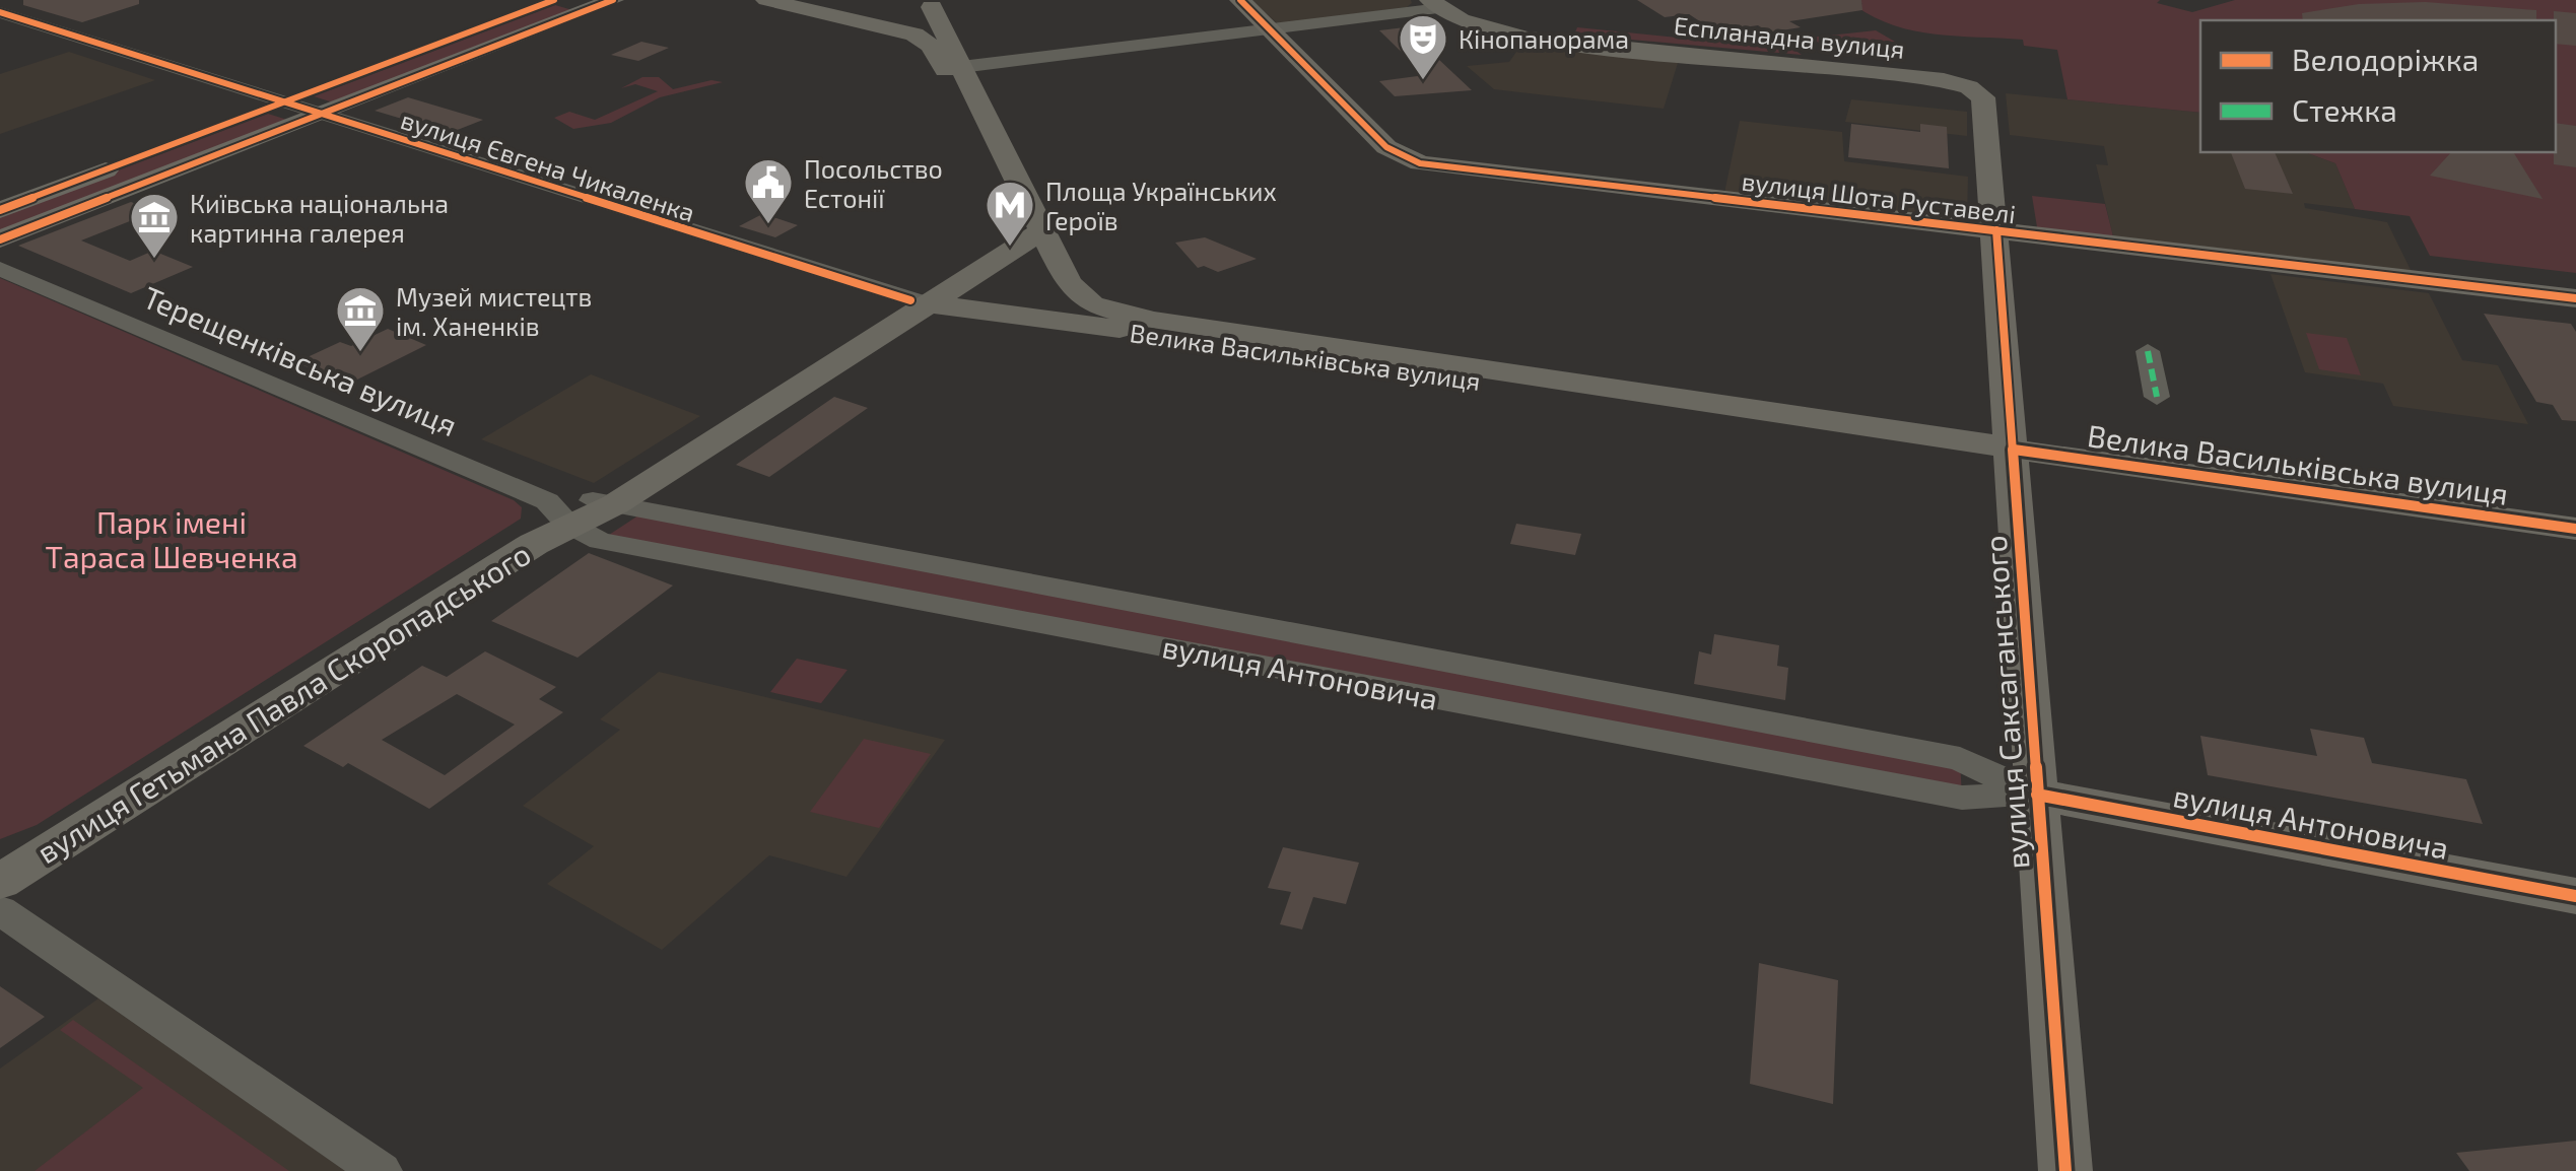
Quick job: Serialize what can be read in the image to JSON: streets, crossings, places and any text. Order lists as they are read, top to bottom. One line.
{"streets":{"main road":["Еспланадна вулиця","вулиця Шота Руставелі","Велика Васильківська вулиця","вулиця Антоновича","вулиця Гетьмана Павла Скоропадського","вулиця Саксаганського"],"street":["вулиця Євгена Чикаленка","Терещенківська вулиця"]},"crossings":[["Еспланадна вулиця","вулиця Саксаганського"],["вулиця Євгена Чикаленка","вулиця Гетьмана Павла Скоропадського"],["вулиця Шота Руставелі","вулиця Саксаганського"],["Велика Васильківська вулиця","вулиця Саксаганського"],["Терещенківська вулиця","вулиця Антоновича"],["Терещенківська вулиця","вулиця Гетьмана Павла Скоропадського"],["вулиця Антоновича","вулиця Гетьмана Павла Скоропадського"],["вулиця Антоновича","вулиця Саксаганського"]],"parks":["Парк імені Тараса Шевченка"],"places":{"theatre":["Кінопанорама"],"public building":["Посольство Естонії"],"metro station":["Площа Українських Героїв"],"museum":["Київська національна картинна галерея","Музей мистецтв ім. Ханенків"]},"legend":["Велодоріжка","Стежка"]}
